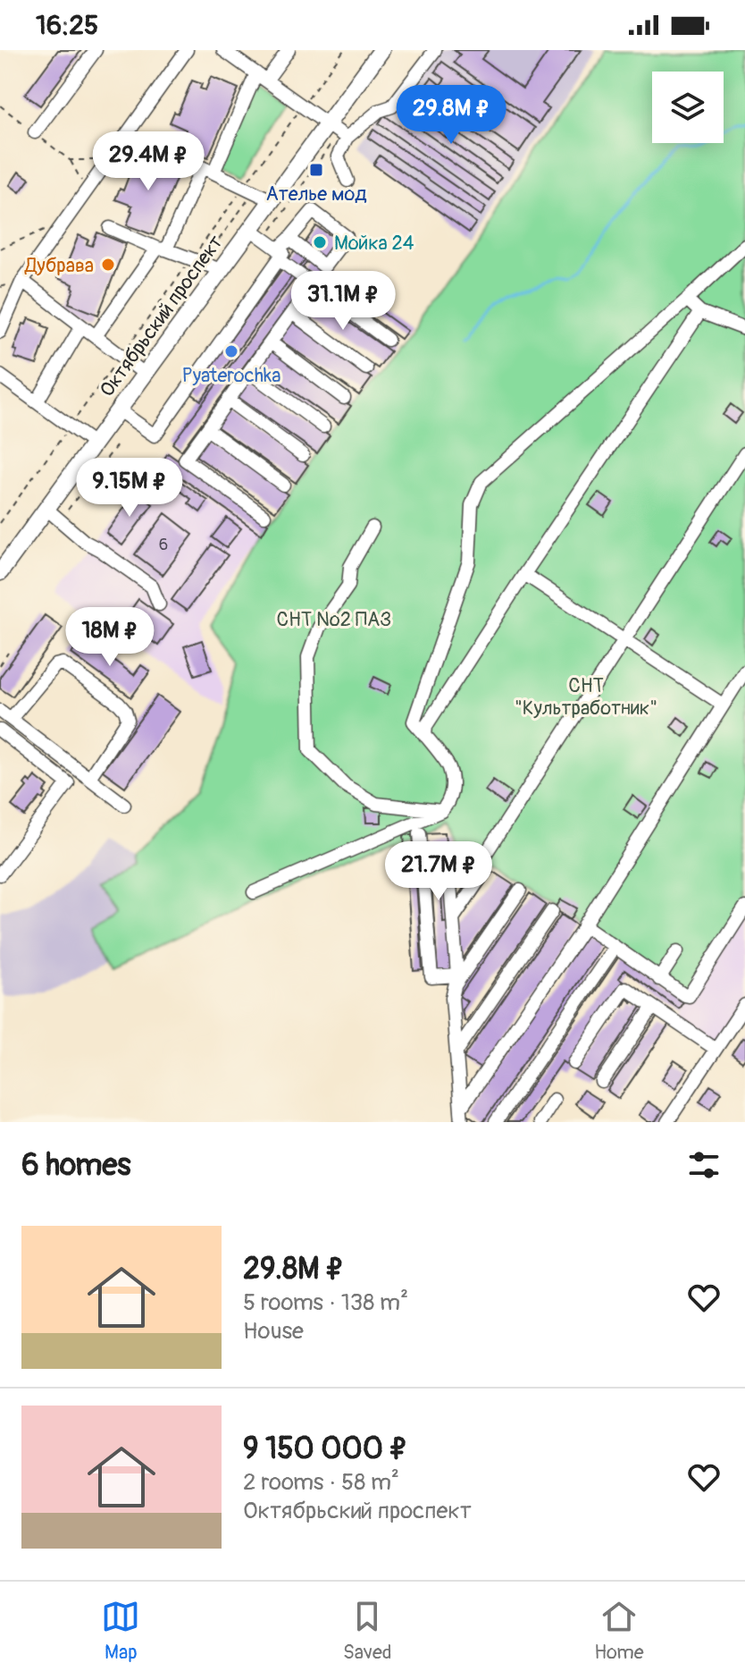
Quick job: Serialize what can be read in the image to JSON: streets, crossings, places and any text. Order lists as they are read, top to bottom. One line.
{"streets":{"main road":["Октябрьский проспект"]},"parks":["СНТ №2 ПАЗ","СНТ \"Культработник\""],"places":{"transit":["Ателье мод"],"other":["Мойка 24","Дубрава","Pyaterochka"]},"house_numbers":["6"],"page":{"status":"16:25","price":["29.8M ₽","29.4M ₽","31.1M ₽","9.15M ₽","18M ₽","21.7M ₽"],"heading":"6 homes","list":[{"name":"29.8M ₽","note":"5 rooms · 138 m² · House"},{"name":"9 150 000 ₽","note":"2 rooms · 58 m² · Октябрьский проспект"}],"tabs":["Map","Saved","Home"]}}
